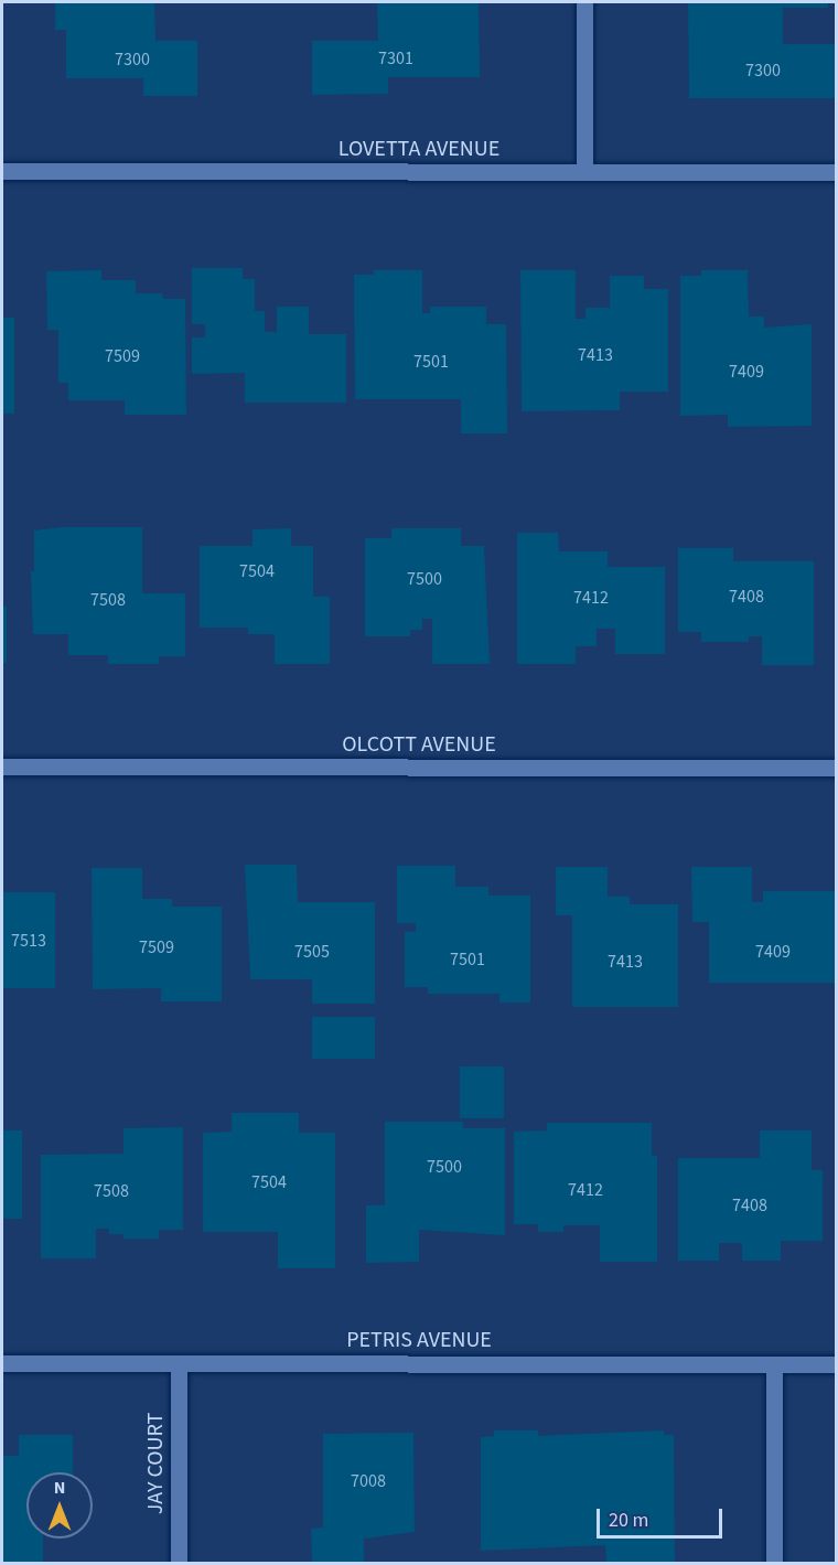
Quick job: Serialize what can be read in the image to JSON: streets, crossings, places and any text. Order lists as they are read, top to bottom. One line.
{"streets":{"street":["LOVETTA AVENUE","OLCOTT AVENUE","PETRIS AVENUE","JAY COURT"]},"crossings":[["PETRIS AVENUE","JAY COURT"]],"house_numbers":["7301","7300","7300","7413","7509","7501","7409","7504","7500","7408","7412","7508","7513","7509","7505","7409","7501","7413","7500","7504","7412","7508","7408","7008"],"scale_bar":"20 m","north":"top"}
